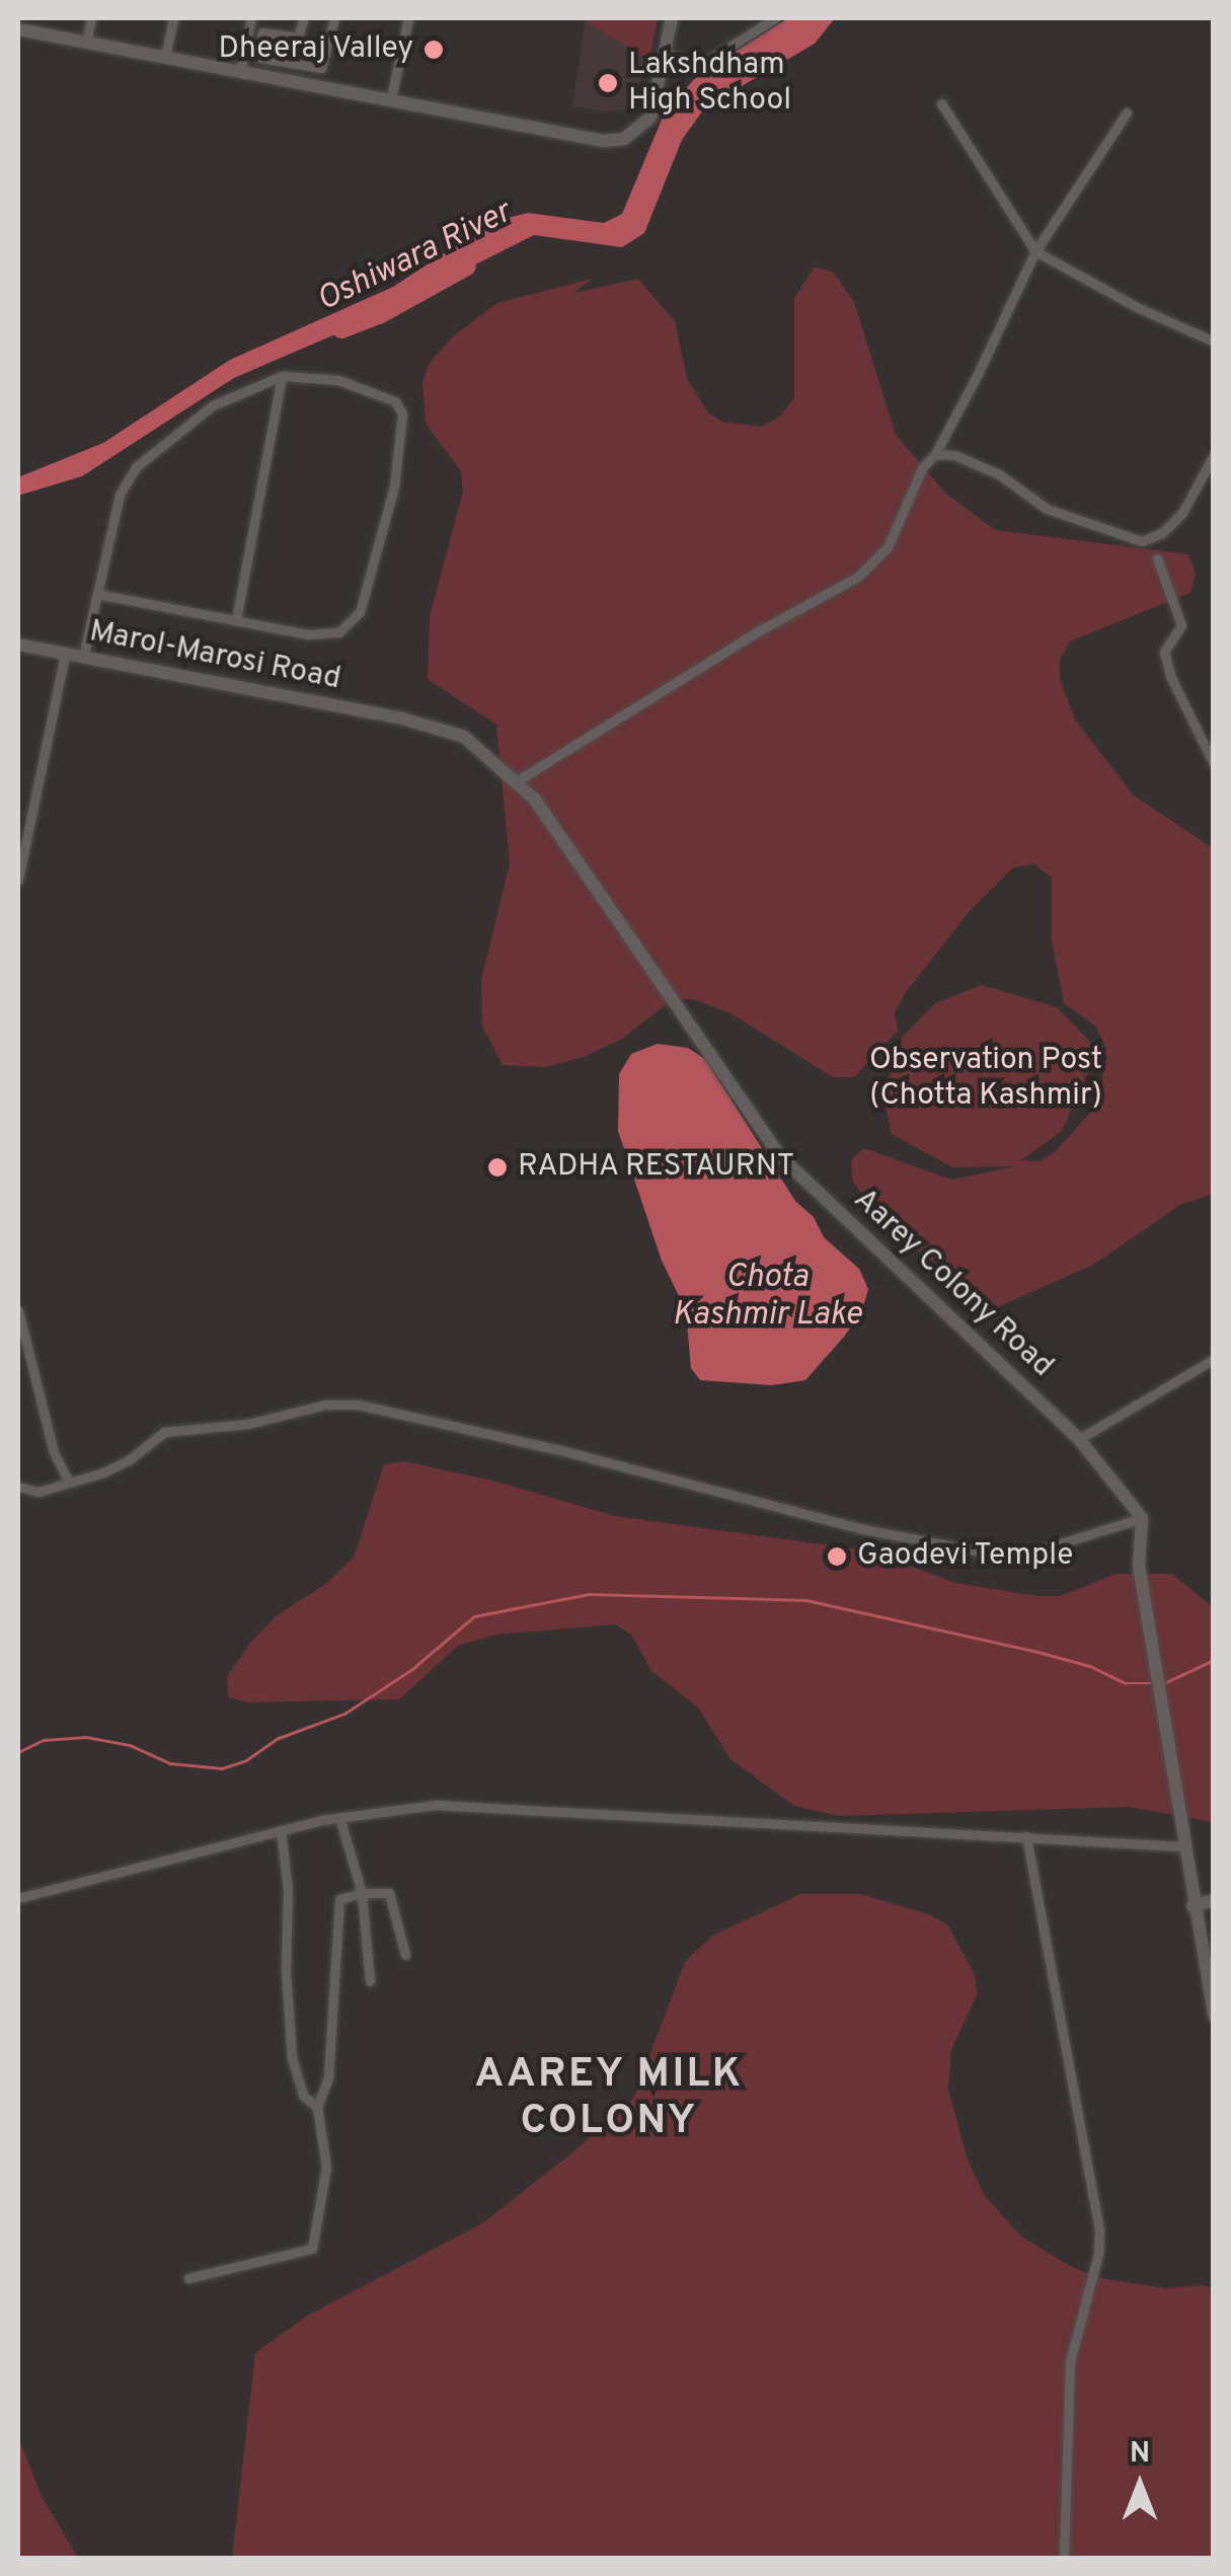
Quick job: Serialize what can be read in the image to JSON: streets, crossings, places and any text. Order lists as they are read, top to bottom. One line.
{"streets":{"main road":["Marol-Marosi Road","Aarey Colony Road"]},"crossings":[["Marol-Marosi Road","Aarey Colony Road"]],"districts":["AAREY MILK COLONY"],"water":["Oshiwara River","Chota Kashmir Lake"],"parks":["Observation Post (Chotta Kashmir)"],"places":["Dheeraj Valley","Lakshdham High School","RADHA RESTAURNT","Gaodevi Temple"],"north":"top"}
